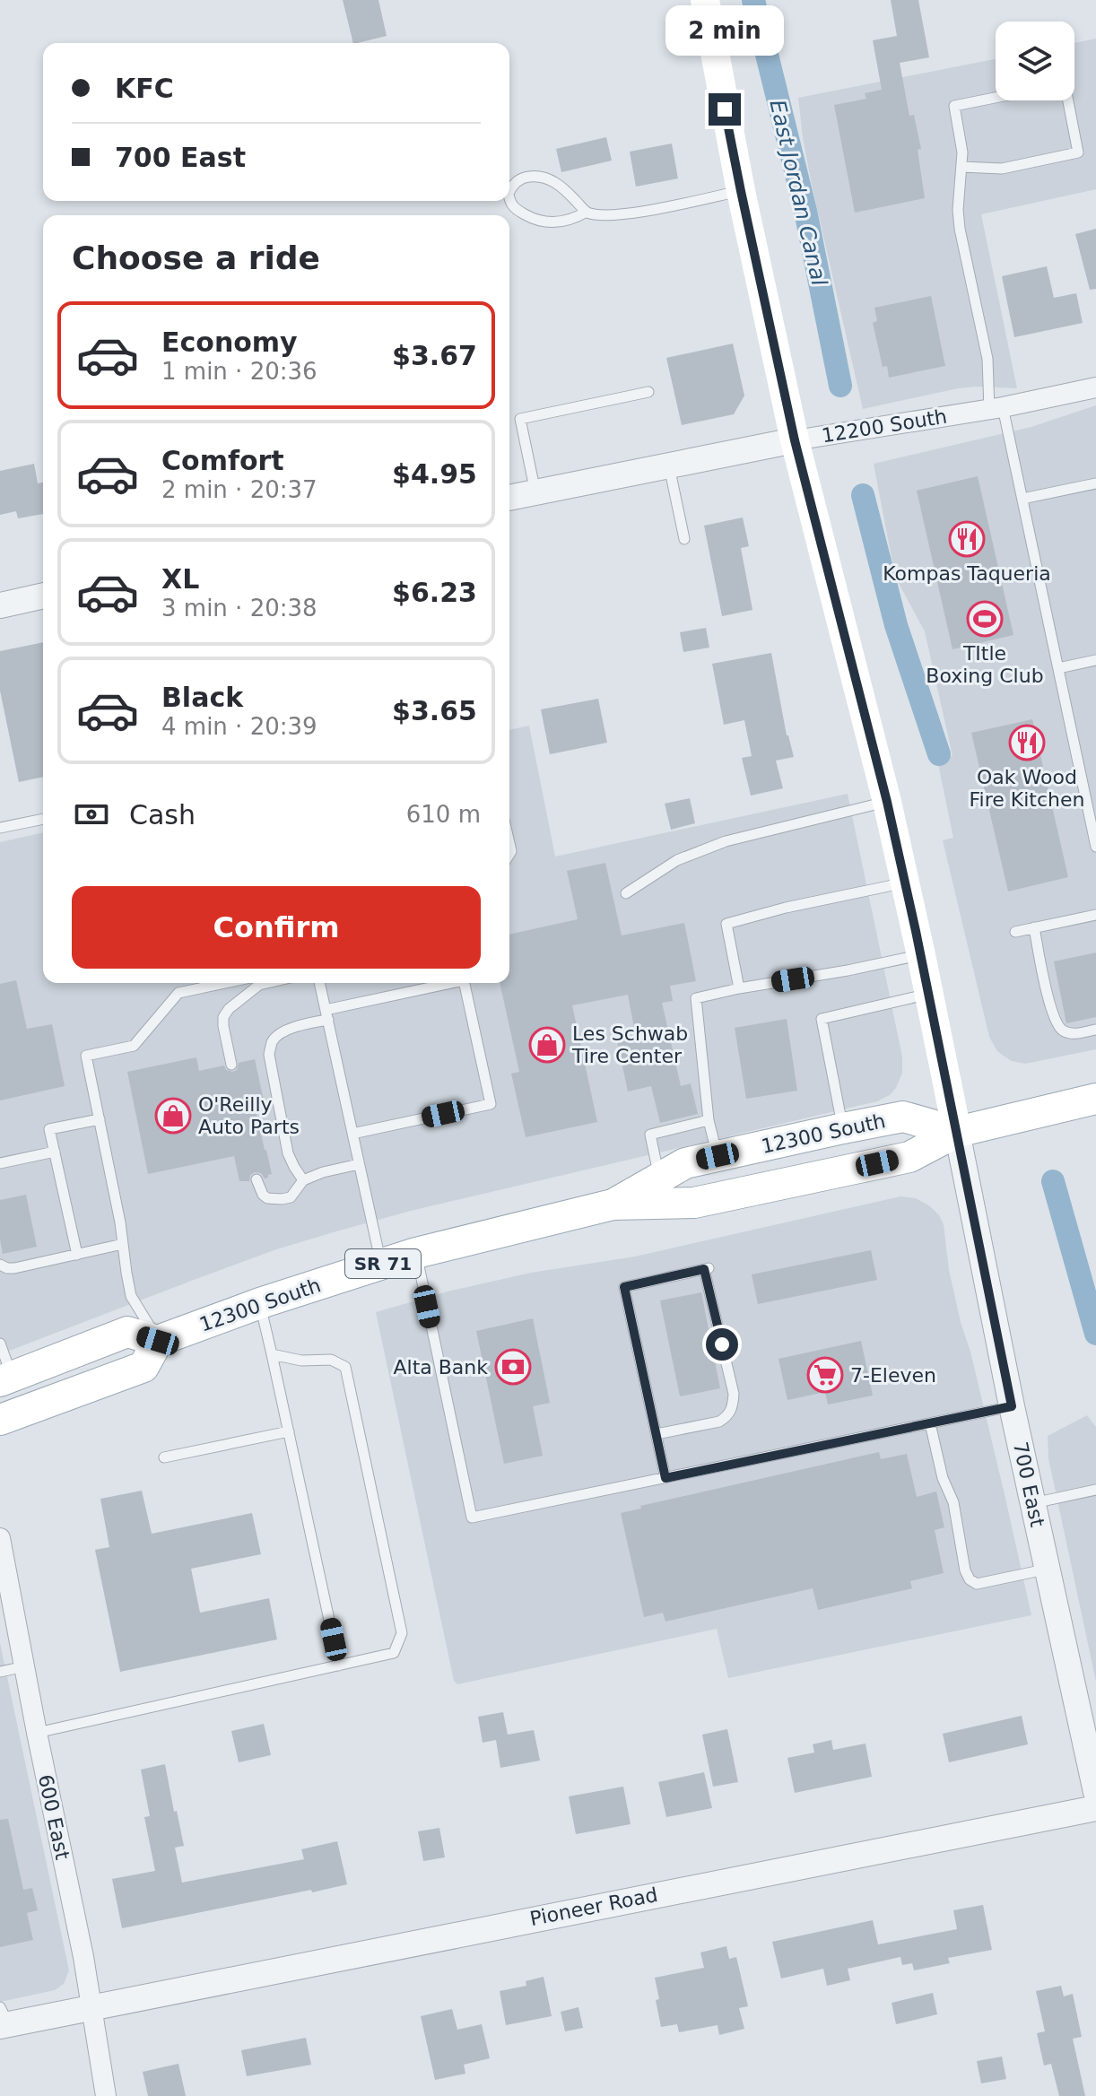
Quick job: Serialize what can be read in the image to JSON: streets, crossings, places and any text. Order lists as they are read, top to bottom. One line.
{"streets":{"main road":["12300 South","SR 71","700 East"],"street":["12200 South","600 East","Pioneer Road"]},"crossings":[["12200 South","700 East"],["12300 South","700 East"],["600 East","Pioneer Road"]],"water":["East Jordan Canal"],"places":{"restaurant":["Kompas Taqueria","Oak Wood Fire Kitchen"],"sports":["TItle Boxing Club"],"shop":["Les Schwab Tire Center","O'Reilly Auto Parts"],"bank":["Alta Bank"],"supermarket":["7-Eleven"]},"page":{"bubble":"2 min","banner":["KFC","700 East"],"heading":"Choose a ride","list":[{"name":"Economy","note":"1 min · 20:36","value":"$3.67"},{"name":"Comfort","note":"2 min · 20:37","value":"$4.95"},{"name":"XL","note":"3 min · 20:38","value":"$6.23"},{"name":"Black","note":"4 min · 20:39","value":"$3.65"}],"pay":["Cash","610 m"],"buttons":"Confirm"}}
